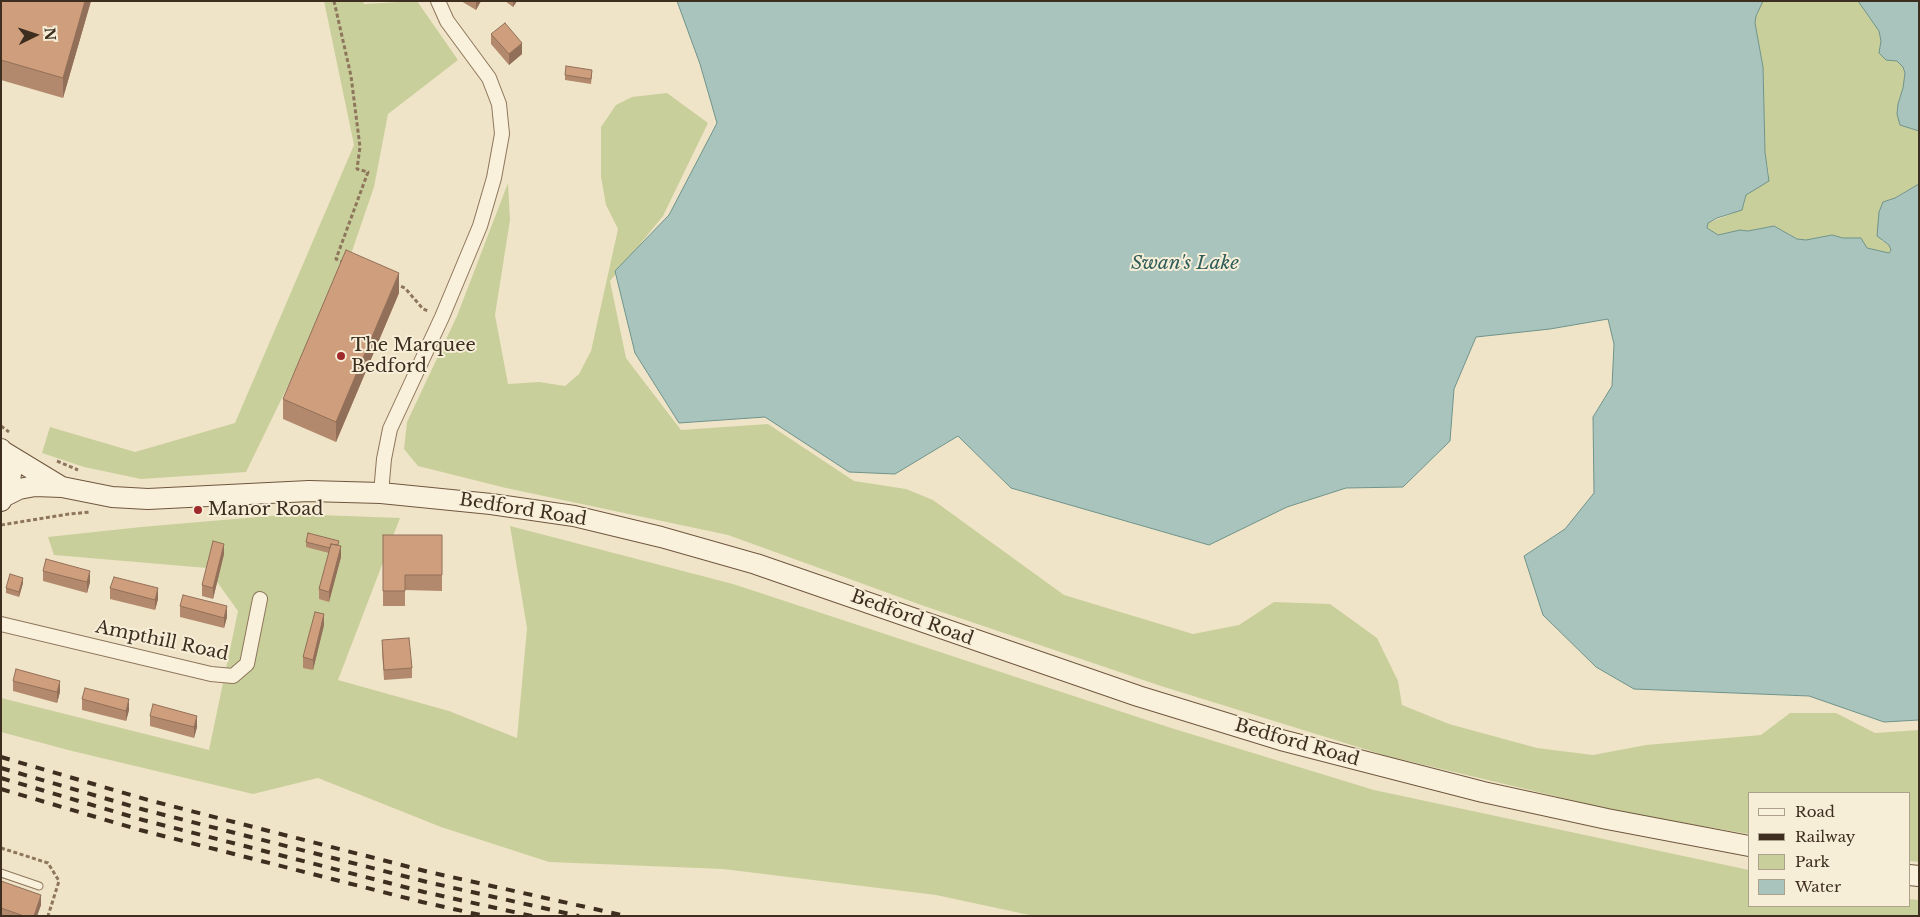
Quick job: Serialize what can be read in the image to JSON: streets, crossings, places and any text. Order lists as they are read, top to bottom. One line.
{"streets":{"main road":["Bedford Road"],"street":["Ampthill Road"]},"water":["Swan's Lake"],"places":["The Marquee Bedford","Manor Road"],"legend":["Road","Railway","Park","Water"],"north":"right"}
